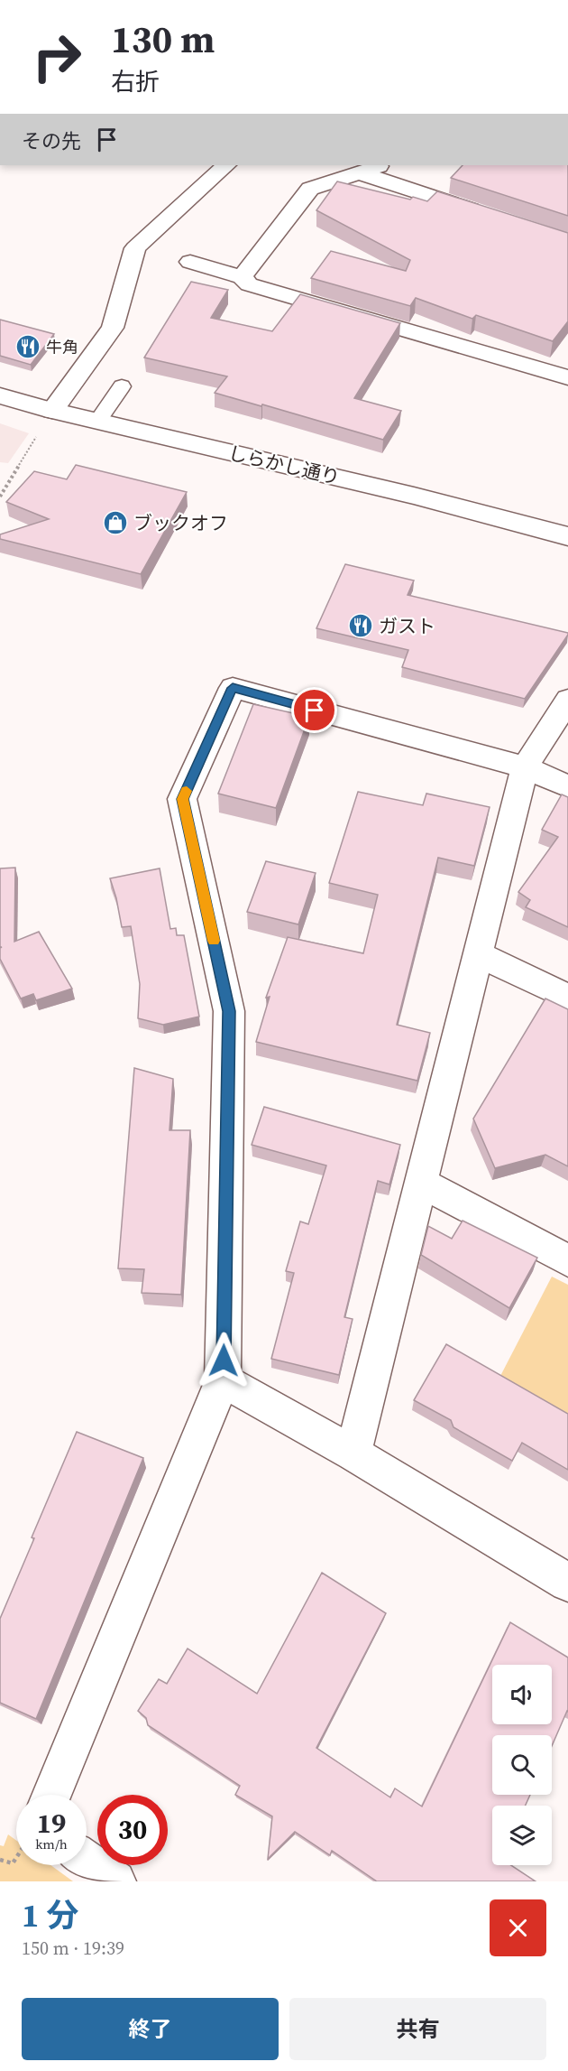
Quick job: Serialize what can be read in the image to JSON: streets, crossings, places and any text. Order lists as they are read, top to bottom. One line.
{"streets":{"street":["しらかし通り"]},"places":{"restaurant":["牛角","ガスト"],"shop":["ブックオフ"]},"page":{"turn":["130 m","右折"],"then":"その先","speed":"19 km/h","limit":"30","heading":["1 分","150 m · 19:39"],"buttons":["終了","共有"]}}
